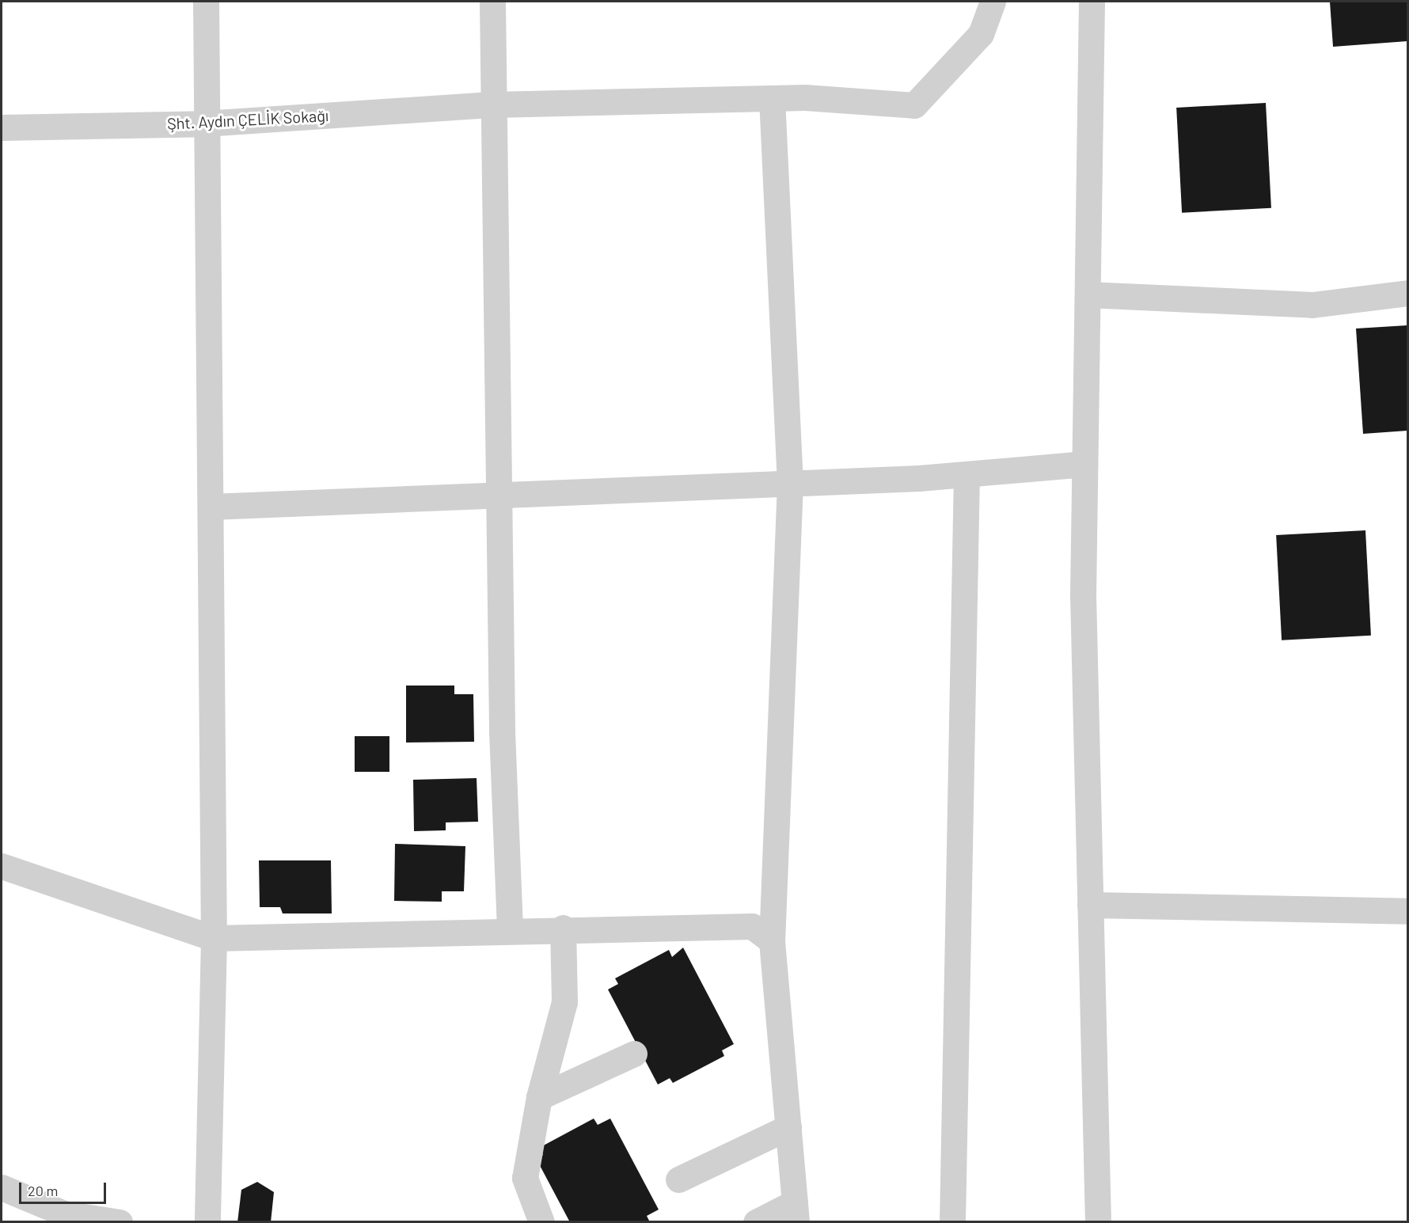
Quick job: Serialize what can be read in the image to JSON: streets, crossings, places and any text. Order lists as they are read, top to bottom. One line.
{"streets":{"street":["Şht. Aydın ÇELİK Sokağı"]},"scale_bar":"20 m"}
